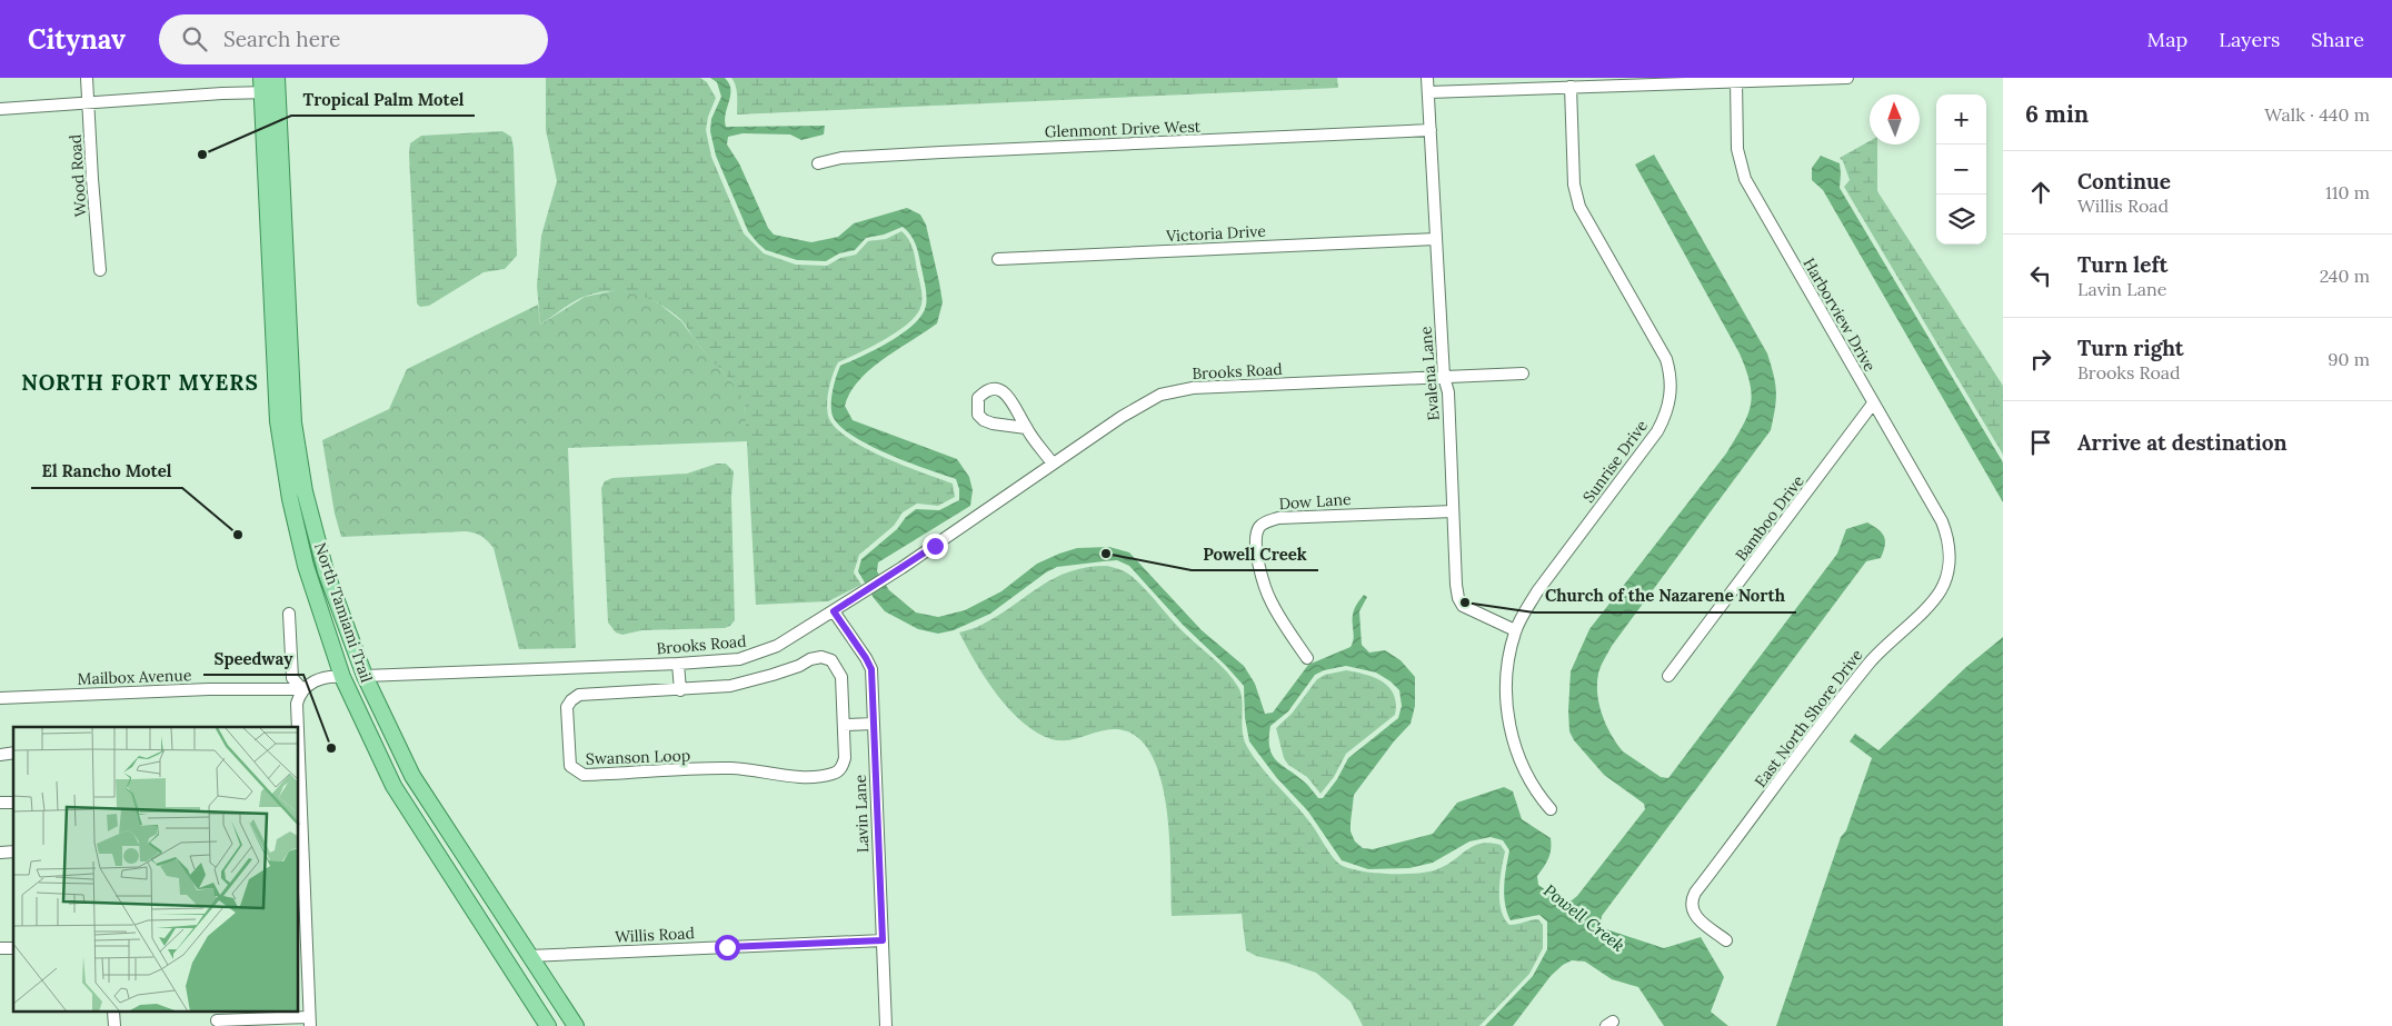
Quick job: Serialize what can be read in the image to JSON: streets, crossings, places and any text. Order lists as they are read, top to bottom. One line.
{"streets":{"main road":["North Tamiami Trail"],"street":["Glenmont Drive West","Wood Road","Victoria Drive","Harborview Drive","Brooks Road","Evalena Lane","Sunrise Drive","Dow Lane","Bamboo Drive","Mailbox Avenue","East North Shore Drive","Swanson Loop","Lavin Lane","Willis Road"]},"crossings":[["Glenmont Drive West","Evalena Lane"],["Victoria Drive","Evalena Lane"],["Harborview Drive","Bamboo Drive"],["Harborview Drive","East North Shore Drive"],["Brooks Road","Evalena Lane"],["Brooks Road","North Tamiami Trail"],["Brooks Road","Lavin Lane"],["Evalena Lane","Sunrise Drive"],["Evalena Lane","Dow Lane"],["North Tamiami Trail","Willis Road"],["Lavin Lane","Willis Road"]],"districts":["NORTH FORT MYERS"],"water":["Powell Creek"],"places":["Tropical Palm Motel","El Rancho Motel","Powell Creek","Church of the Nazarene North","Speedway"],"north":"top","page":{"header":"Citynav","search":"Search here","nav":["Map","Layers","Share"],"heading":["6 min","Walk · 440 m"],"map_buttons":["+","−"],"list":[["Continue","Willis Road","110 m"],["Turn left","Lavin Lane","240 m"],["Turn right","Brooks Road","90 m"],"Arrive at destination"]}}
